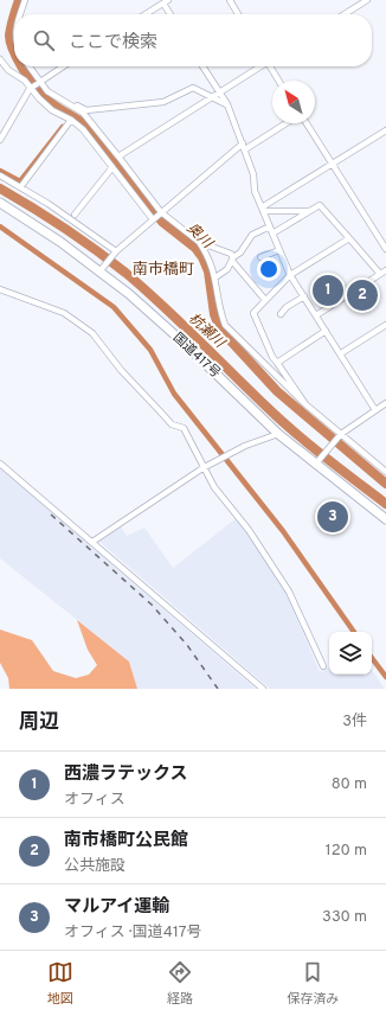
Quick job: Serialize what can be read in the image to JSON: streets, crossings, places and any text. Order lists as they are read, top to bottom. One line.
{"streets":{"highway":["国道417号"]},"districts":["南市橋町"],"water":["奥川","杭瀬川"],"north":"top left","page":{"search":"ここで検索","pins":["1","2","3"],"heading":["周辺","3件"],"list":[{"mark":"1","name":"西濃ラテックス","note":"オフィス","value":"80 m"},{"mark":"2","name":"南市橋町公民館","note":"公共施設","value":"120 m"},{"mark":"3","name":"マルアイ運輸","note":"オフィス · 国道417号","value":"330 m"}],"nav":["地図","経路","保存済み"]}}
